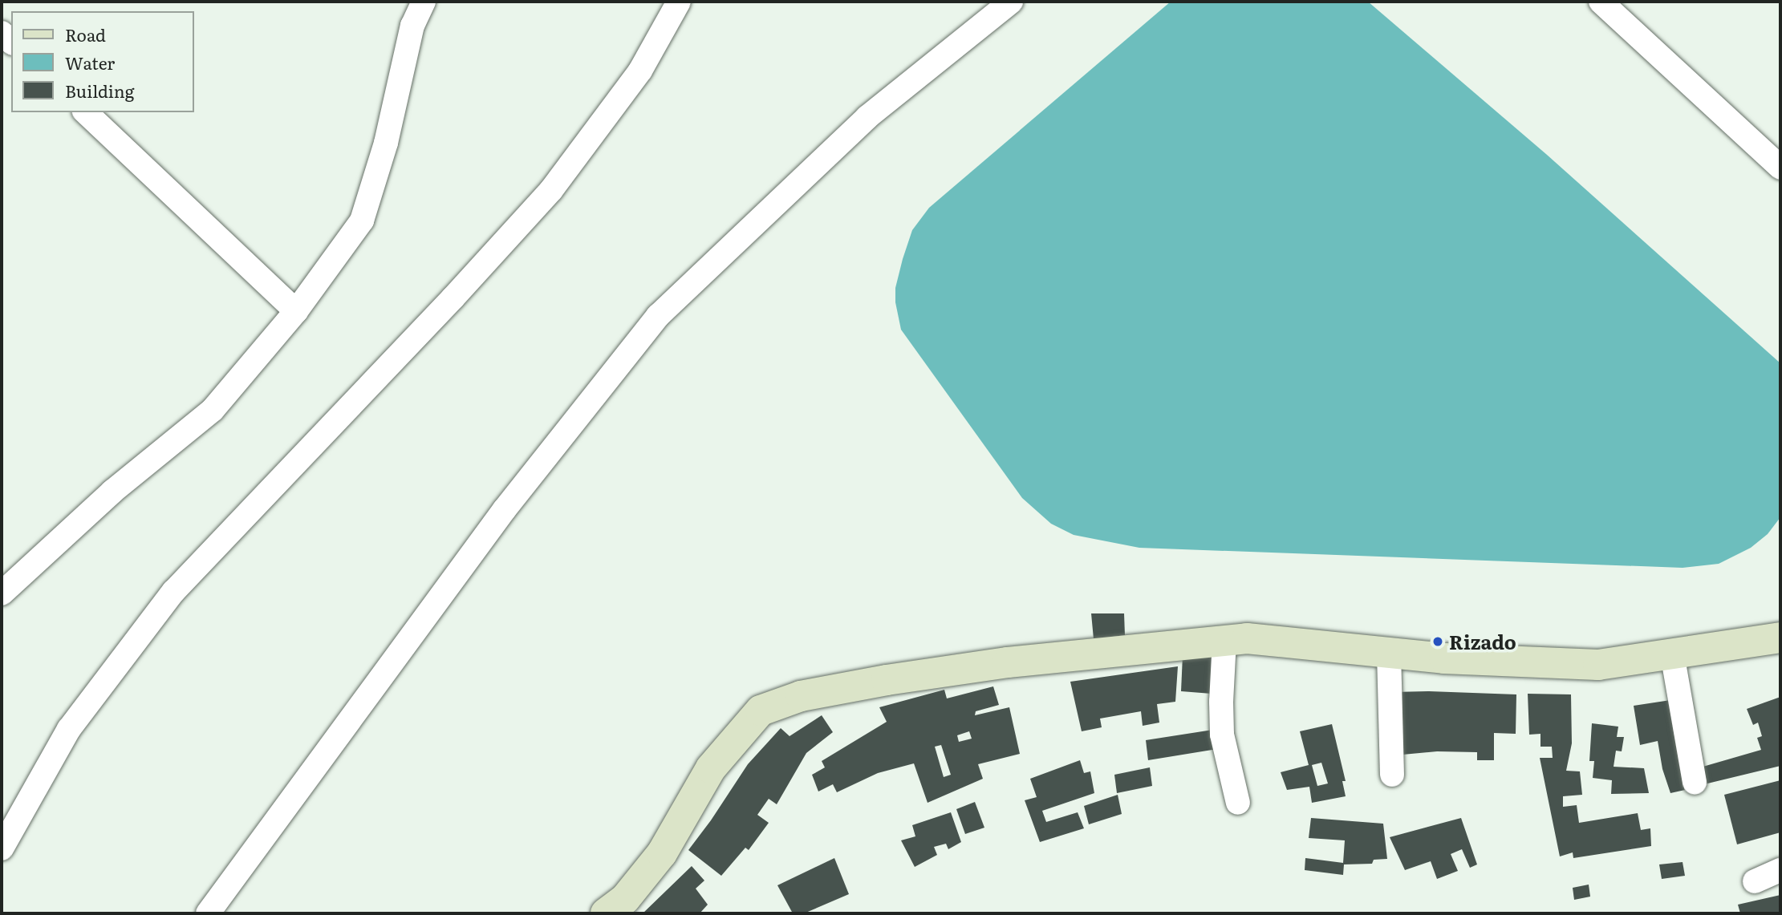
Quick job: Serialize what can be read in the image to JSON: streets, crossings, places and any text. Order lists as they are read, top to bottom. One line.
{"places":["Rizado"],"legend":["Road","Water","Building"]}
